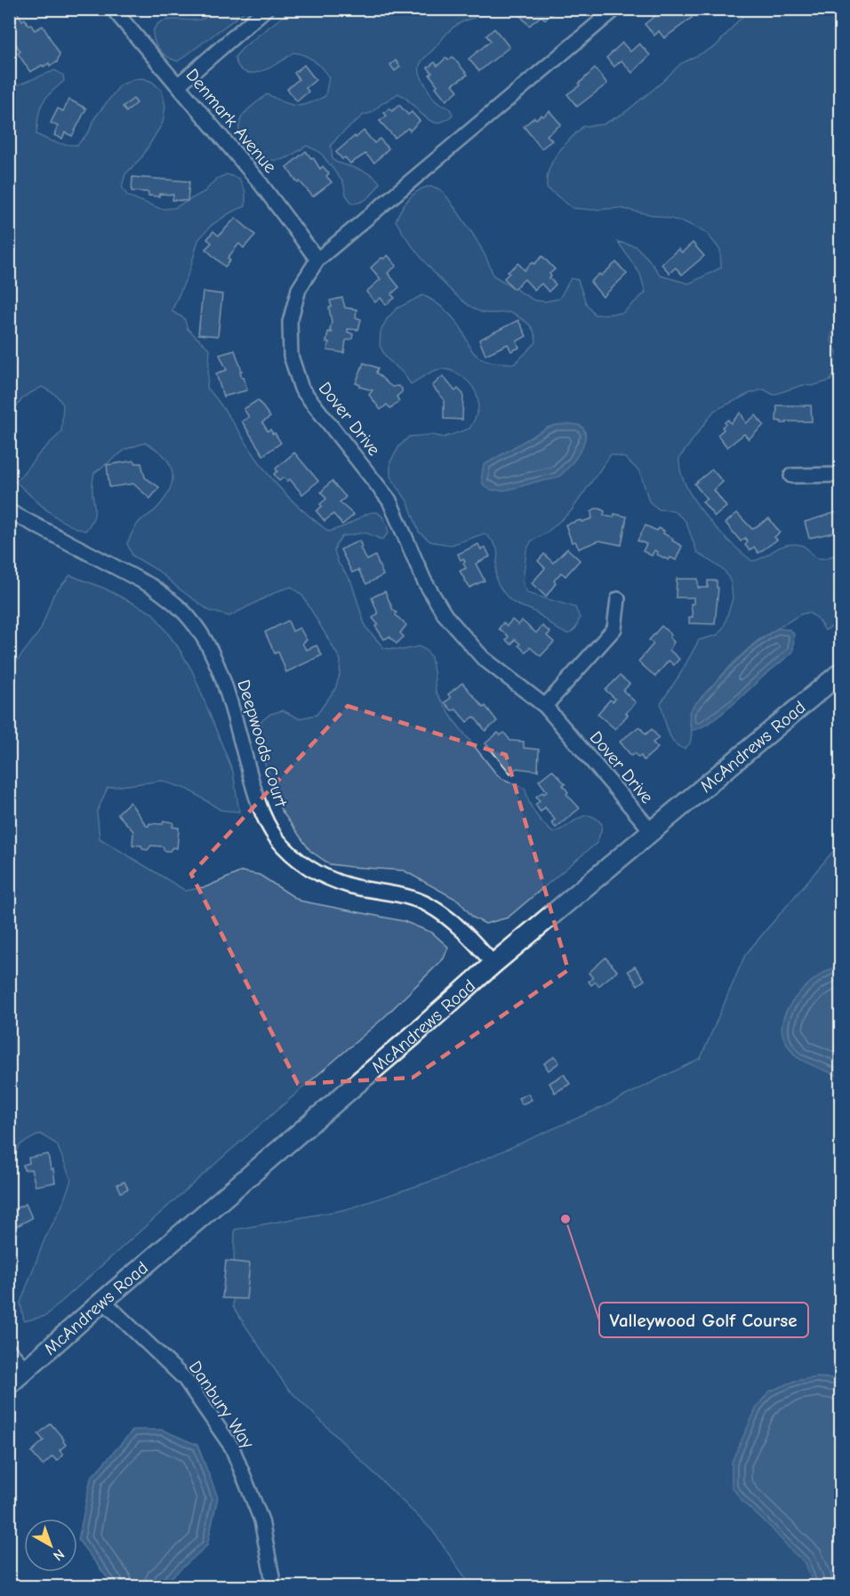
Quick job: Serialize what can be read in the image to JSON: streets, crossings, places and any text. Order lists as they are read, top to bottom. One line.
{"streets":{"main road":["McAndrews Road"],"street":["Denmark Avenue","Dover Drive","Deepwoods Court","Danbury Way"]},"crossings":[["Denmark Avenue","Dover Drive"],["Dover Drive","McAndrews Road"],["Deepwoods Court","McAndrews Road"],["McAndrews Road","Danbury Way"]],"places":["Valleywood Golf Course"],"north":"bottom right"}
